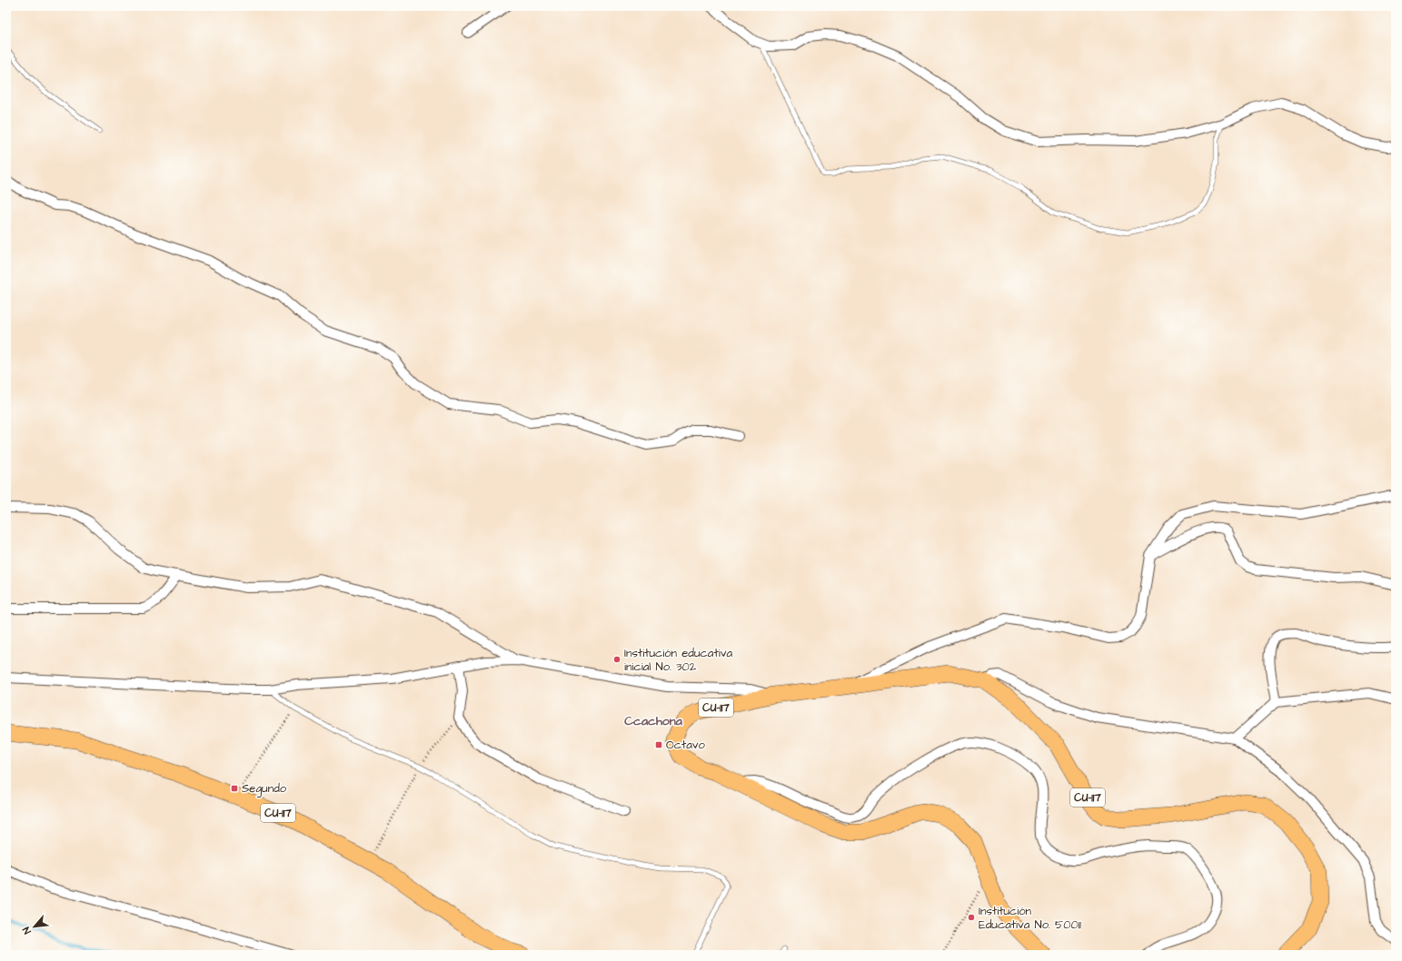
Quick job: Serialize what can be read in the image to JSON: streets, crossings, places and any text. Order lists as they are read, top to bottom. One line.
{"streets":{"main road":["CU-117"]},"districts":["Ccachona"],"places":{"other":["Institución educativa inicial No. 302","Institución Educativa No. 50011"],"transit":["Octavo","Segundo"]},"north":"bottom left"}
